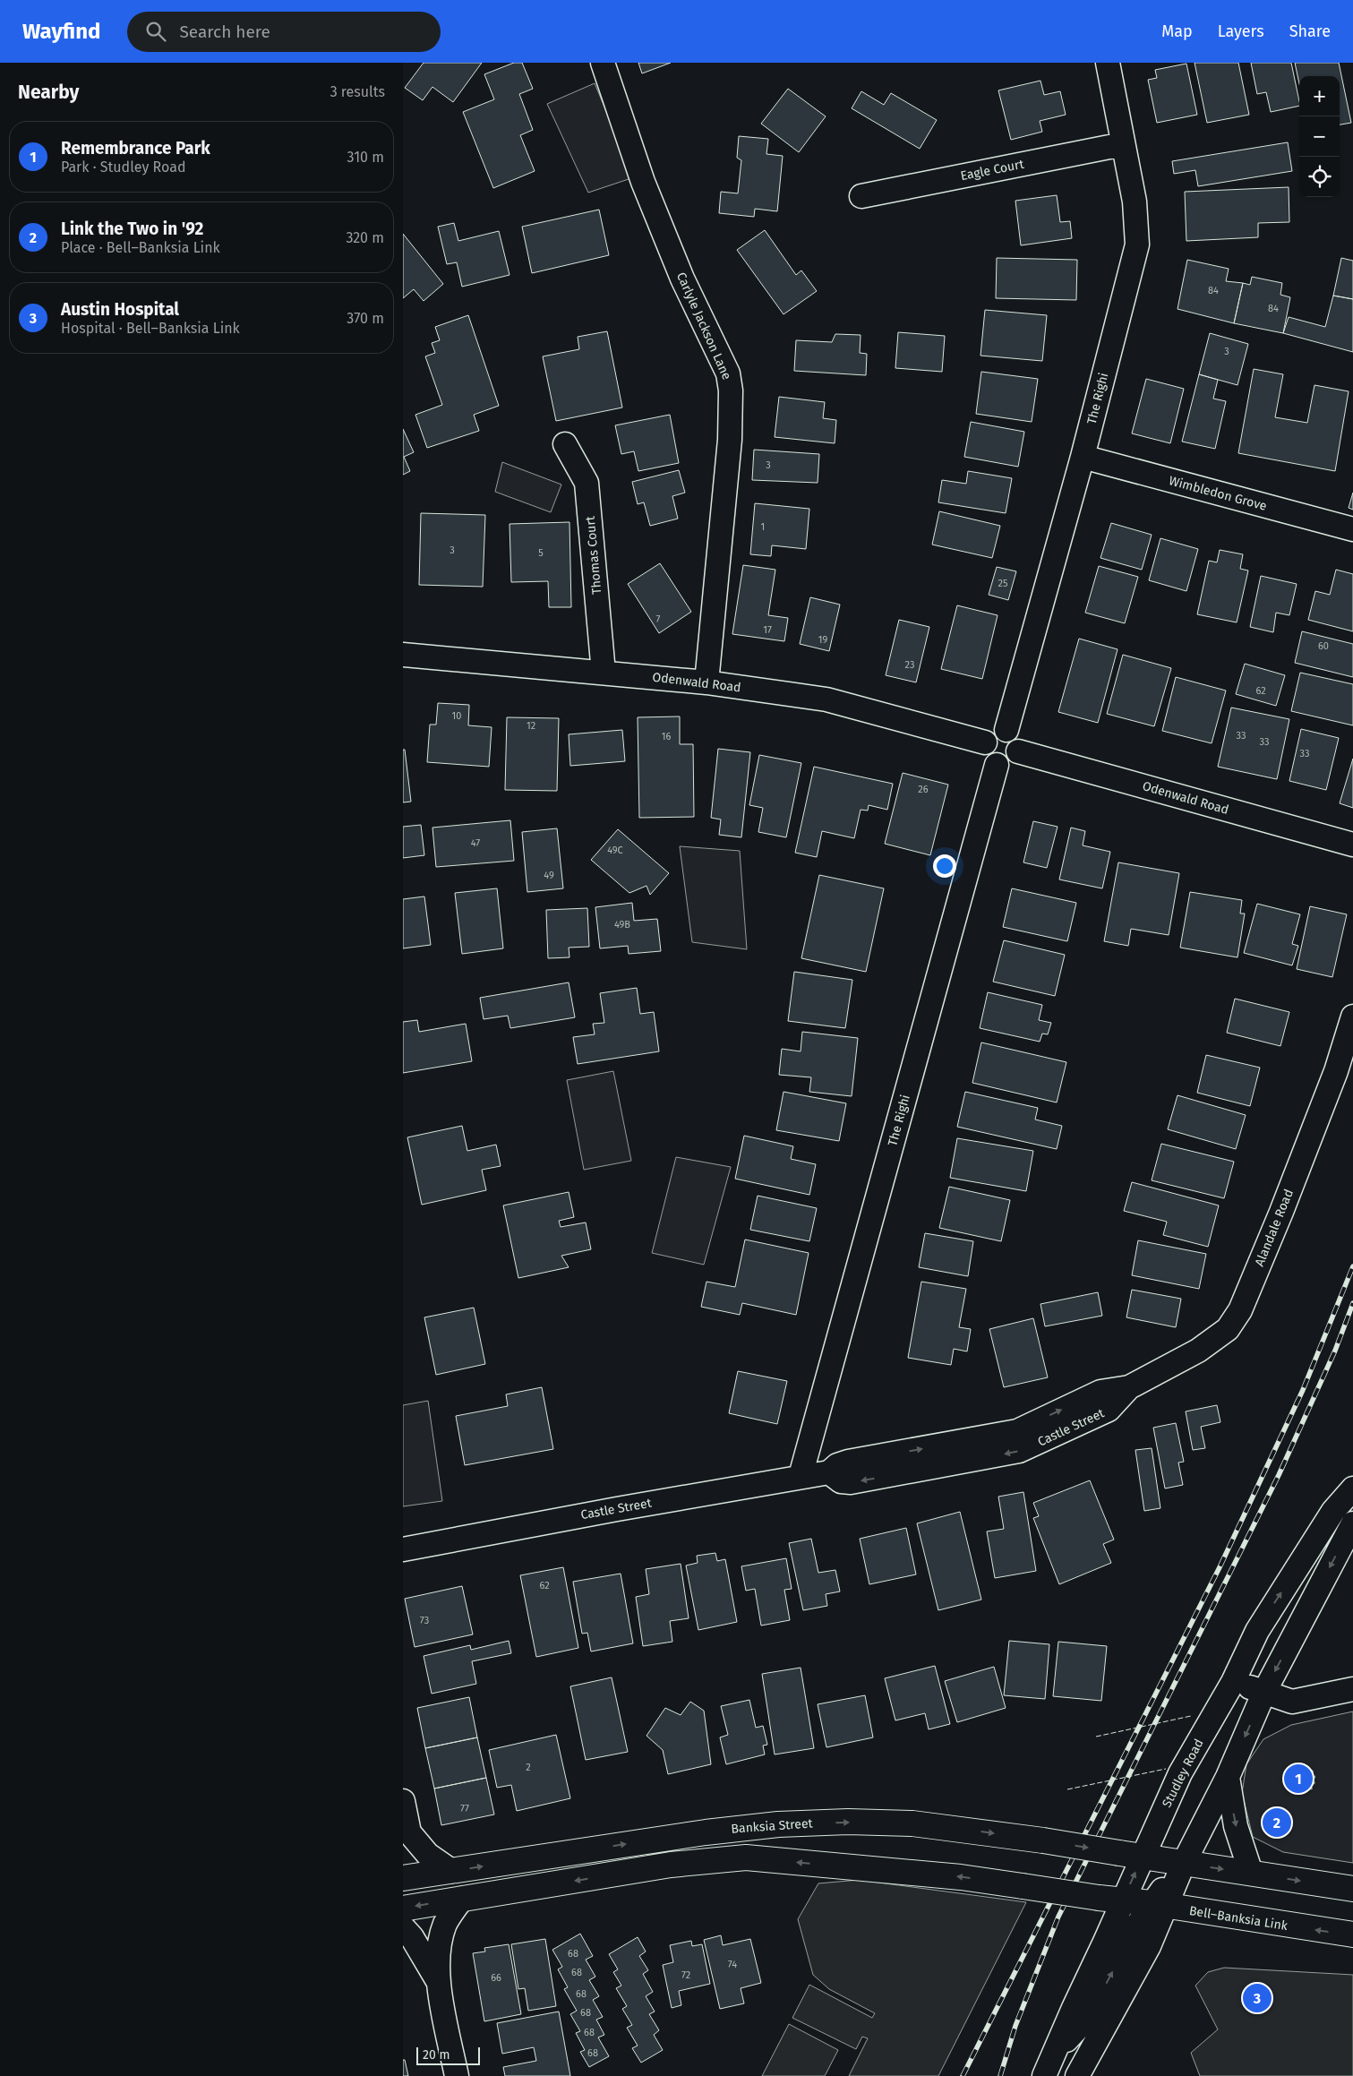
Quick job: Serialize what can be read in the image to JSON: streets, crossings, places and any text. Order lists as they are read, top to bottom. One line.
{"streets":{"highway":["Banksia Street","Bell–Banksia Link"],"street":["Eagle Court","Carlyle Jackson Lane","The Righi","Wimbledon Grove","Thomas Court","Odenwald Road","Alandale Road","Castle Street","Studley Road"]},"crossings":[["Eagle Court","The Righi"],["Carlyle Jackson Lane","Odenwald Road"],["The Righi","Wimbledon Grove"],["The Righi","Odenwald Road"],["The Righi","Castle Street"],["Thomas Court","Odenwald Road"],["Alandale Road","Castle Street"],["Studley Road","Banksia Street"],["Studley Road","Bell–Banksia Link"]],"house_numbers":["84","84","3","3","1","3","5","25","7","17","19","60","23","62","10","12","33","16","33","33","26","47","49C","49","49B","62","73","2","77","68","74","68","72","66","68","68","68","68"],"scale_bar":"20 m","page":{"header":"Wayfind","search":"Search here","nav":["Map","Layers","Share"],"heading":["Nearby","3 results"],"map_buttons":["+","−"],"list":[{"mark":"1","name":"Remembrance Park","note":"Park · Studley Road","value":"310 m"},{"mark":"2","name":"Link the Two in '92","note":"Place · Bell–Banksia Link","value":"320 m"},{"mark":"3","name":"Austin Hospital","note":"Hospital · Bell–Banksia Link","value":"370 m"}],"pins":["1","2","3"],"scale":"20 m"}}
